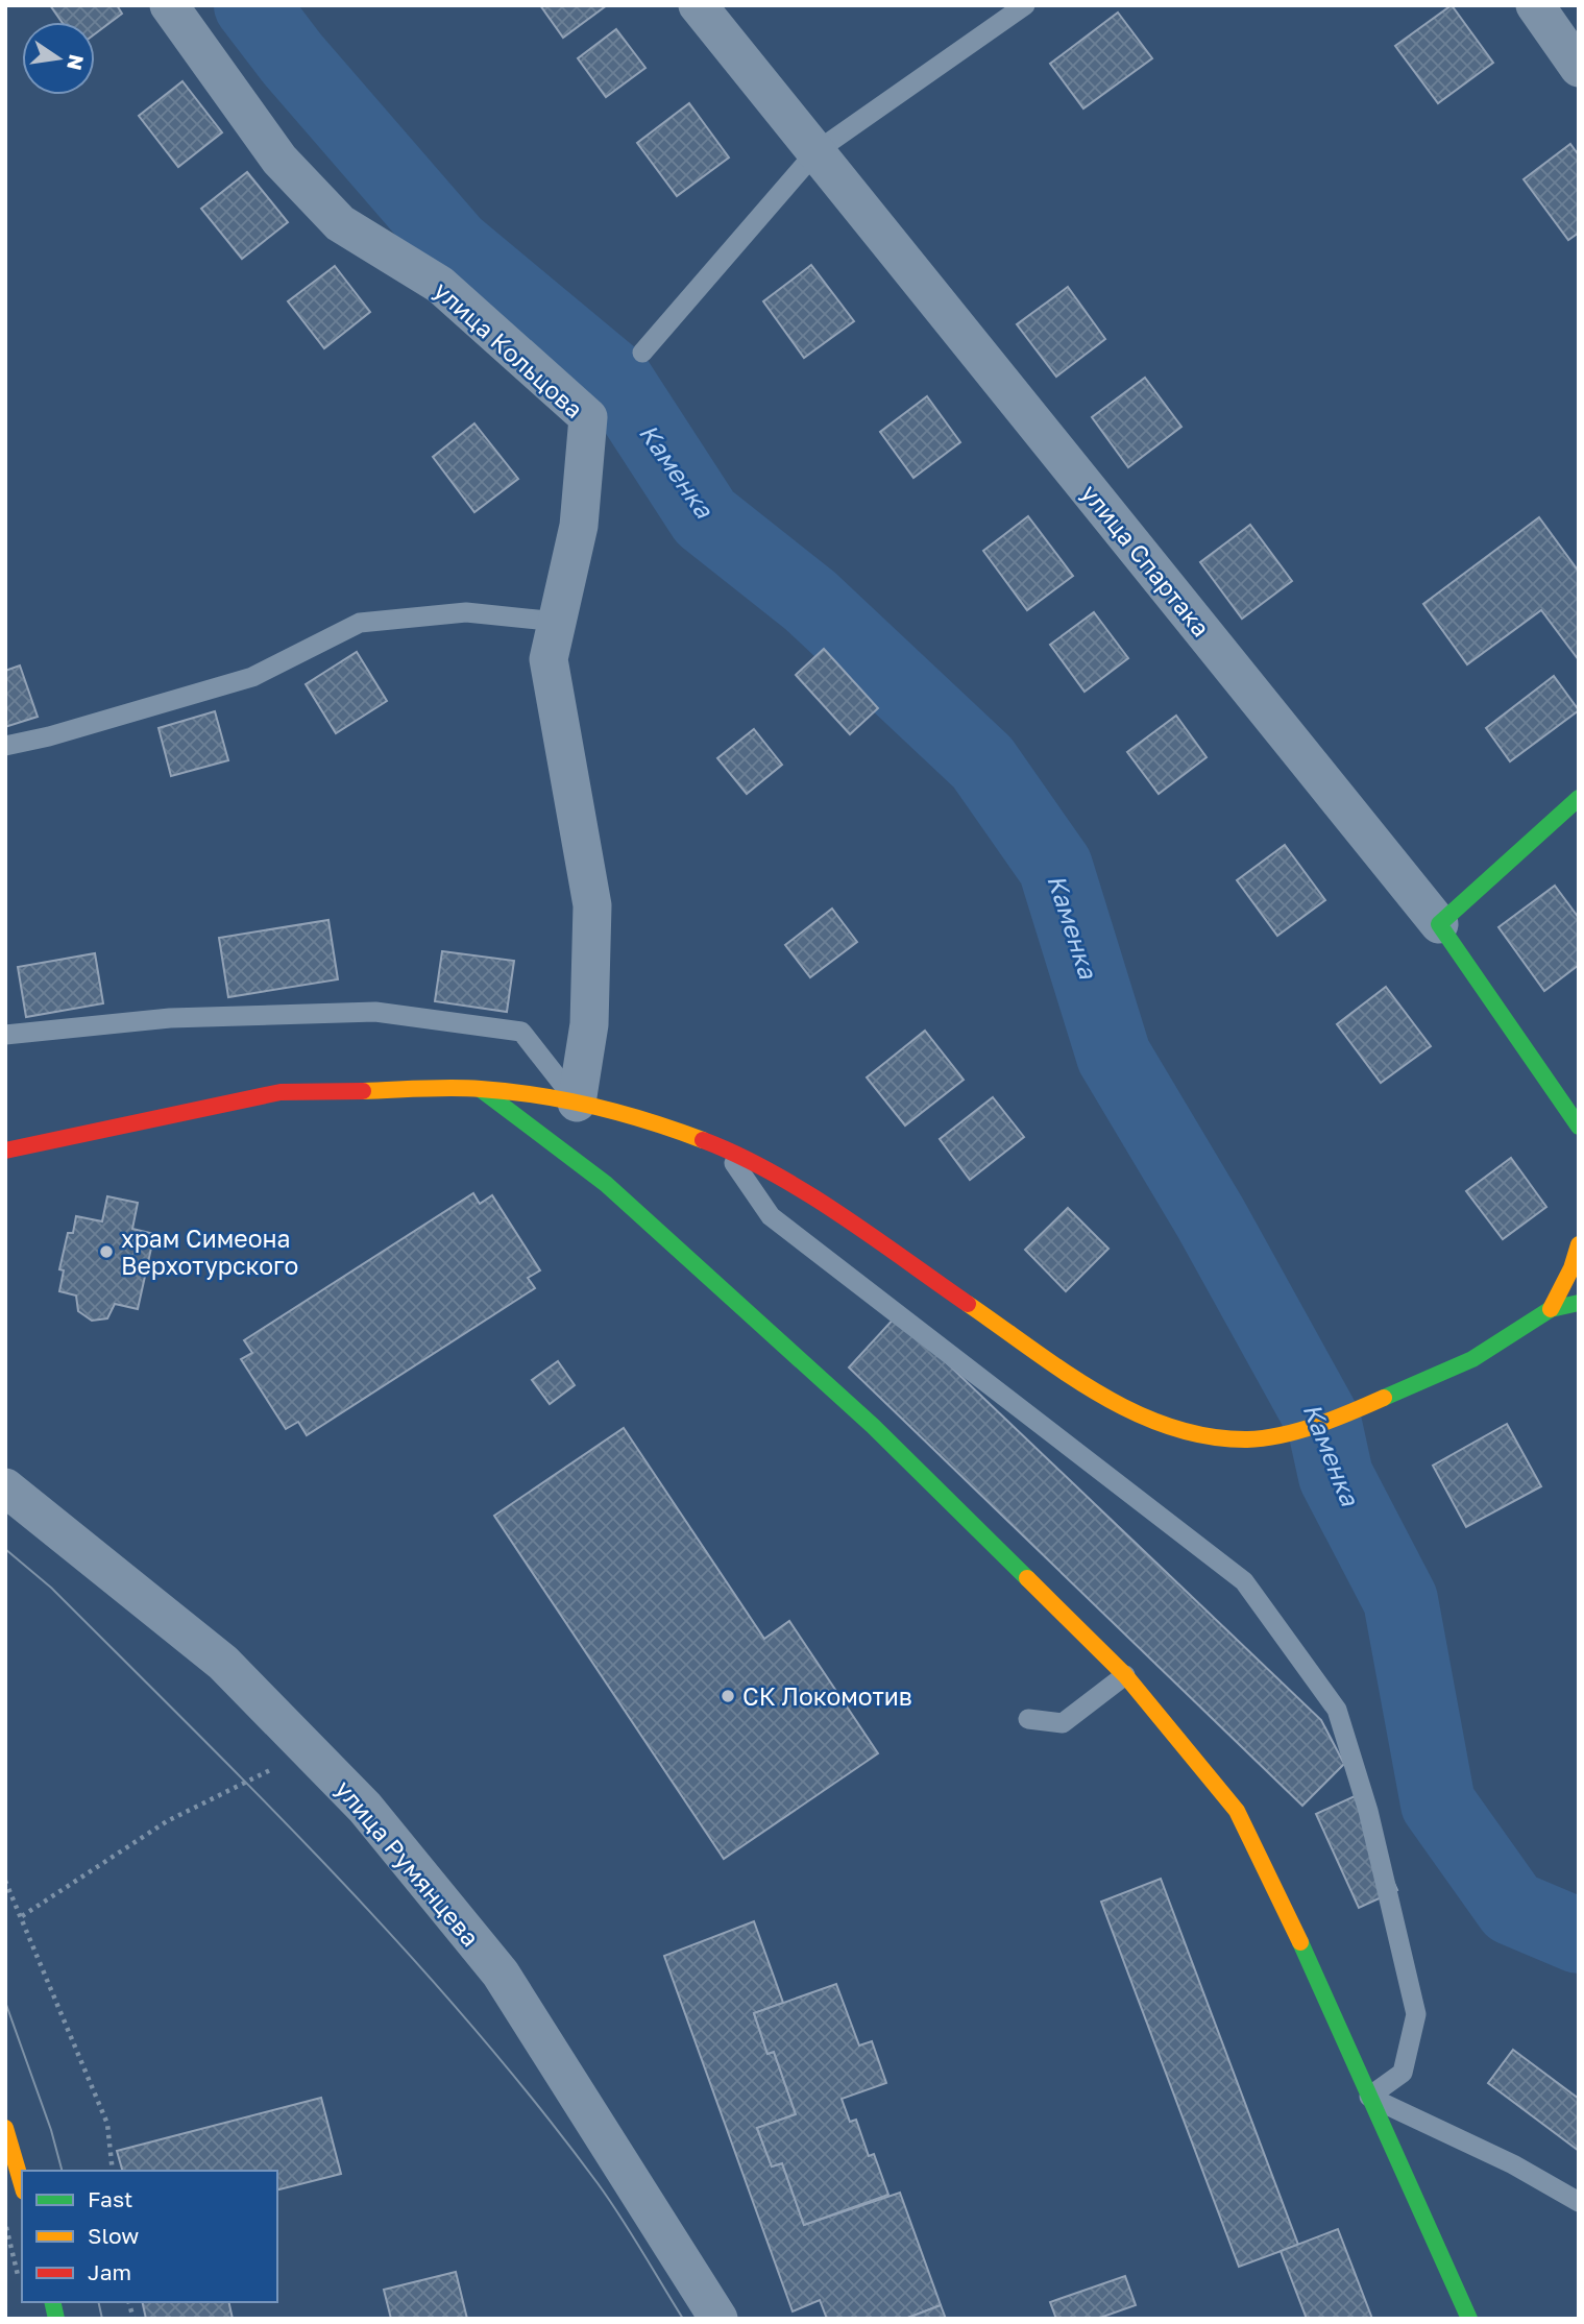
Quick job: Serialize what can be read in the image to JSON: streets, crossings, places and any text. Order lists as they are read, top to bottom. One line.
{"streets":{"street":["улица Кольцова","улица Спартака","улица Румянцева"]},"water":["Каменка"],"places":["храм Симеона Верхотурского","СК Локомотив"],"legend":["Fast","Slow","Jam"],"north":"right"}
